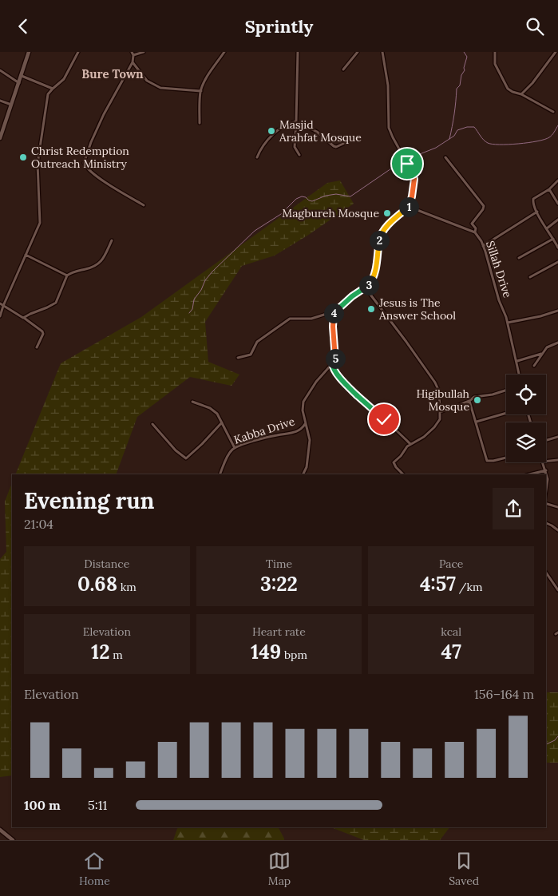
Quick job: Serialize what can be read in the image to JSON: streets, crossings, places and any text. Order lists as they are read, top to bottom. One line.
{"streets":{"street":["Sillah Drive","Kabba Drive"]},"districts":["Bure Town"],"places":["Masjid Arahfat Mosque","Christ Redemption Outreach Ministry","Magbureh Mosque","Jesus is The Answer School","Higibullah Mosque"],"page":{"header":"Sprintly","pins":["1","2","3","4","5"],"heading":["Evening run","21:04"],"stats":[["Distance","0.68 km"],["Time","3:22"],["Pace","4:57 /km"],["Elevation","12 m"],["Heart rate","149 bpm"],["kcal","47"]],"chart":["Elevation","156–164 m"],"list":[{"name":"100 m","note":"5:11"}],"tabs":["Home","Map","Saved"]}}
